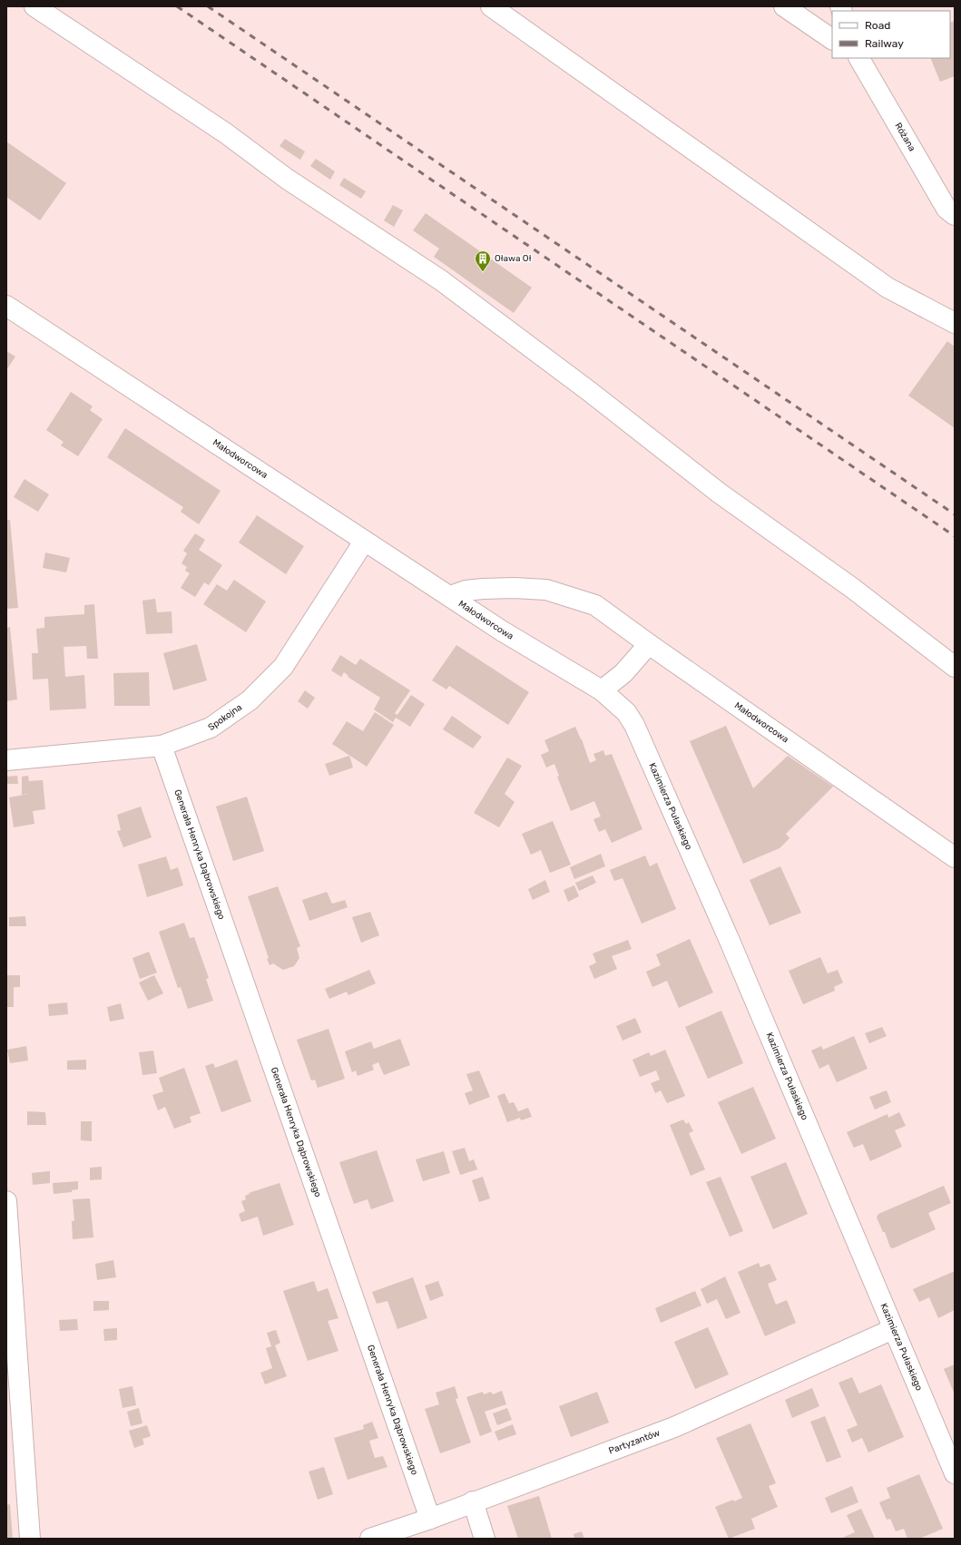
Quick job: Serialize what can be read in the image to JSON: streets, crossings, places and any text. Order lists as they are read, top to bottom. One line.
{"streets":{"street":["Różana","Małodworcowa","Spokojna","Kazimierza Pułaskiego","Generała Henryka Dąbrowskiego","Partyzantów"]},"crossings":[["Małodworcowa","Spokojna"],["Małodworcowa","Kazimierza Pułaskiego"],["Spokojna","Generała Henryka Dąbrowskiego"],["Kazimierza Pułaskiego","Partyzantów"],["Generała Henryka Dąbrowskiego","Partyzantów"]],"places":{"building":["Oława Oł"]},"legend":["Road","Railway"]}
